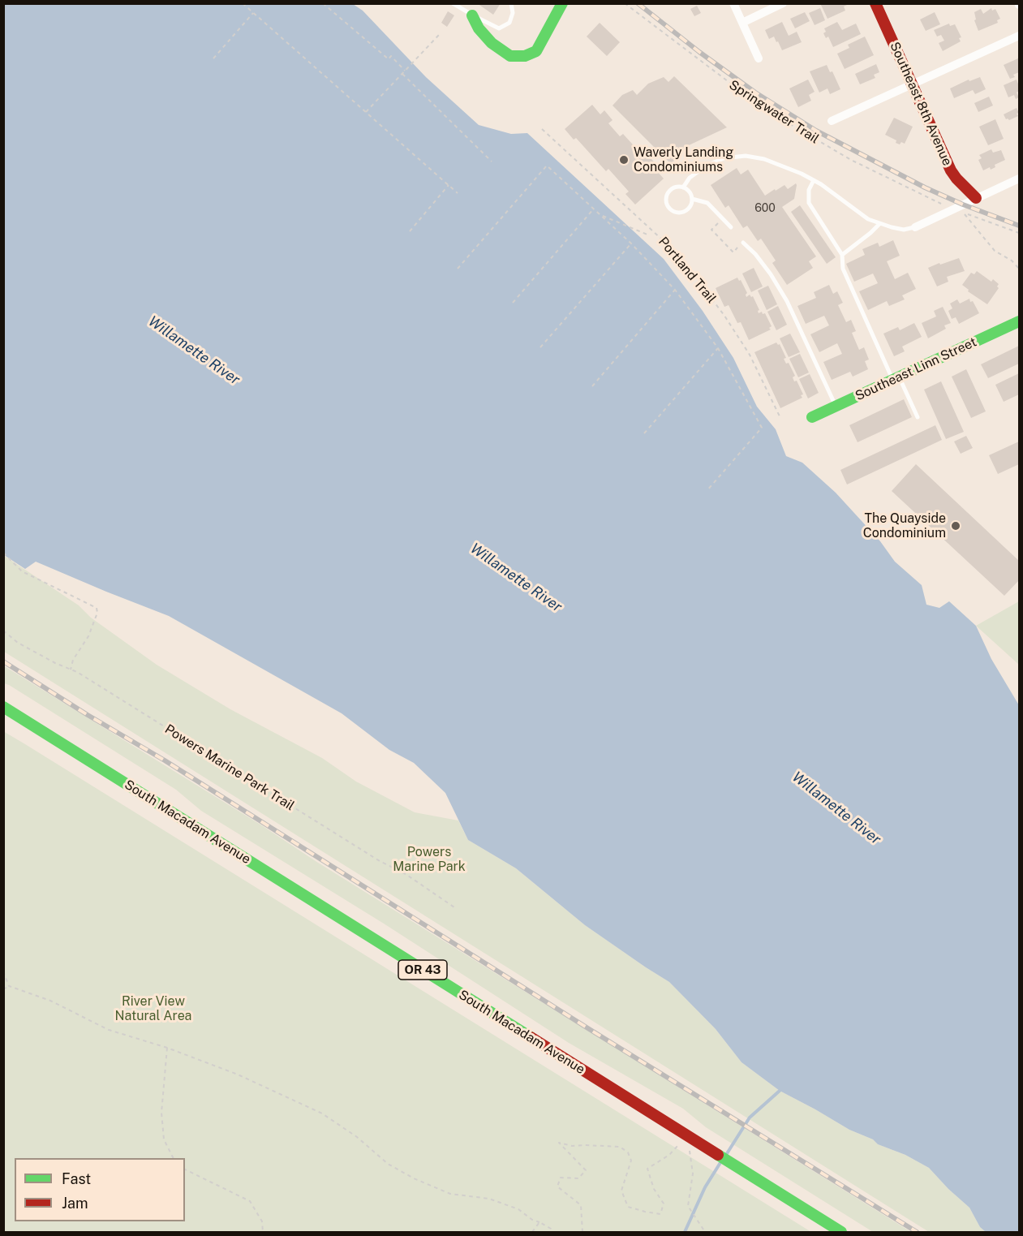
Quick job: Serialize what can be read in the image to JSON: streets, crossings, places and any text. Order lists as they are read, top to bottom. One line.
{"streets":{"main road":["Southeast 8th Avenue","Southeast Linn Street","South Macadam Avenue","OR 43"],"path":["Springwater Trail","Portland Trail","Powers Marine Park Trail"]},"water":["Willamette River"],"parks":["Powers Marine Park","River View Natural Area"],"places":["Waverly Landing Condominiums","The Quayside Condominium"],"house_numbers":["600"],"legend":["Fast","Jam"]}
